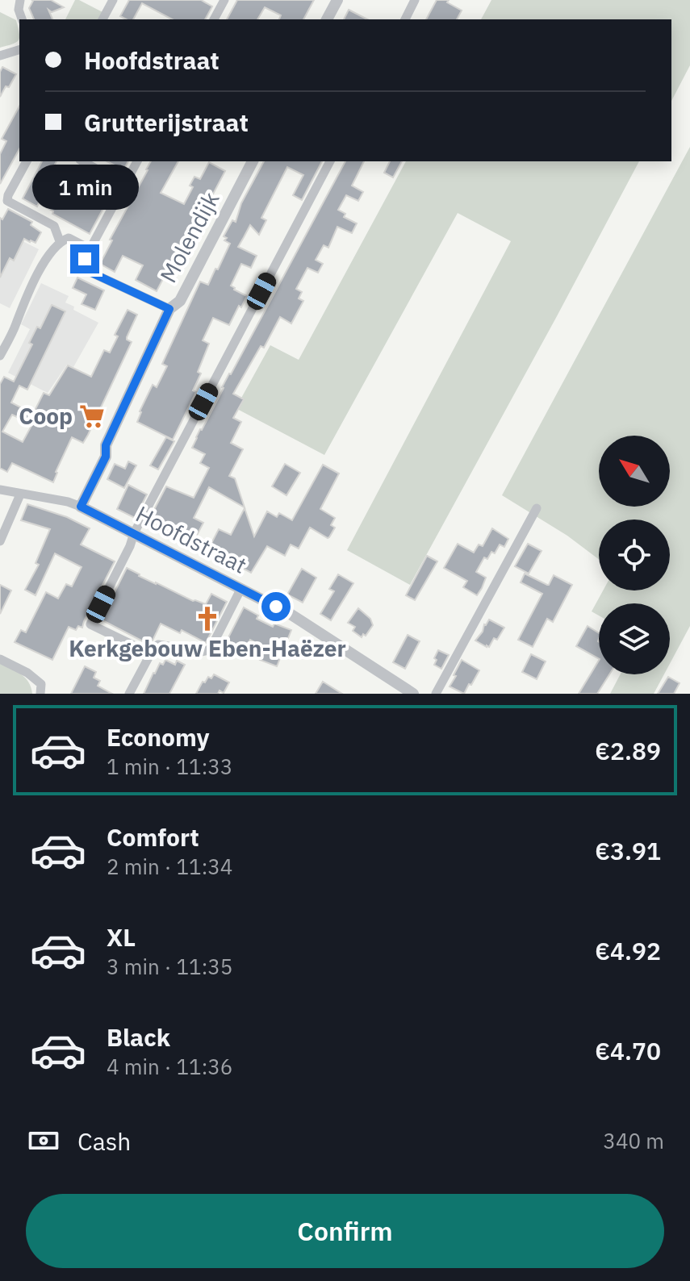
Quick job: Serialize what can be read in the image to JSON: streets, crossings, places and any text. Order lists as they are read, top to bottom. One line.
{"streets":{"street":["Molendijk","Hoofdstraat"]},"crossings":[["Molendijk","Hoofdstraat"]],"places":{"supermarket":["Coop"],"church":["Kerkgebouw Eben-Haëzer"]},"north":"top left","page":{"banner":["Hoofdstraat","Grutterijstraat"],"bubble":"1 min","list":[{"name":"Economy","note":"1 min · 11:33","value":"€2.89"},{"name":"Comfort","note":"2 min · 11:34","value":"€3.91"},{"name":"XL","note":"3 min · 11:35","value":"€4.92"},{"name":"Black","note":"4 min · 11:36","value":"€4.70"}],"pay":["Cash","340 m"],"buttons":"Confirm"}}
